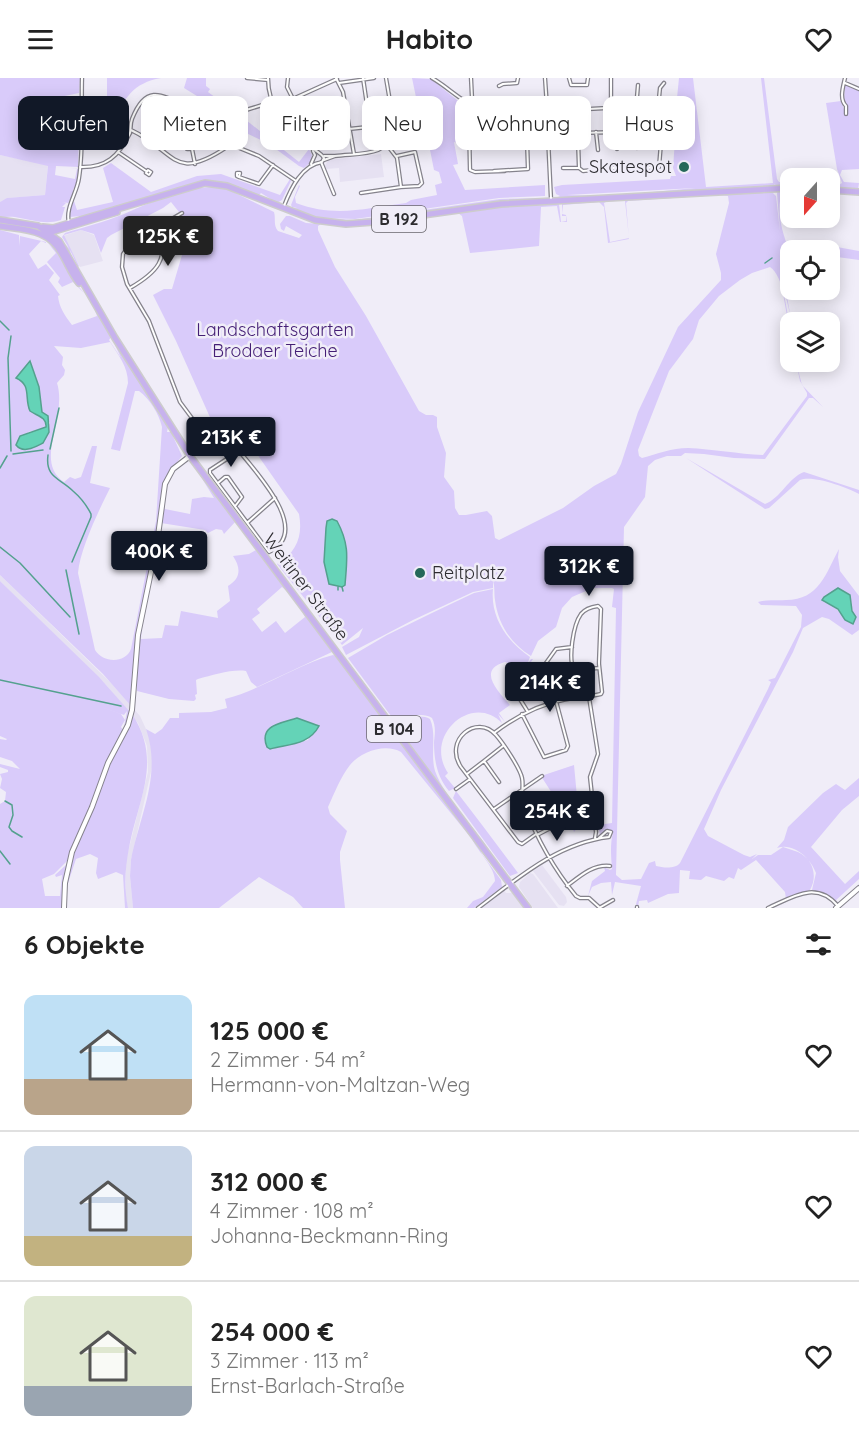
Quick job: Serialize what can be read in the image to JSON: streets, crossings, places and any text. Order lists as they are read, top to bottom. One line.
{"streets":{"main road":["B 192","Weitiner Straße","B 104"]},"crossings":[["B 192","Weitiner Straße"],["Weitiner Straße","B 104"]],"parks":["Landschaftsgarten Brodaer Teiche"],"places":["Skatespot","Reitplatz"],"north":"bottom","page":{"header":"Habito","chip":["Kaufen","Mieten","Filter","Neu","Wohnung","Haus"],"price":["125K €","213K €","400K €","312K €","214K €","254K €"],"heading":"6 Objekte","list":[{"name":"125 000 €","note":"2 Zimmer · 54 m² · Hermann-von-Maltzan-Weg"},{"name":"312 000 €","note":"4 Zimmer · 108 m² · Johanna-Beckmann-Ring"},{"name":"254 000 €","note":"3 Zimmer · 113 m² · Ernst-Barlach-Straße"}]}}
